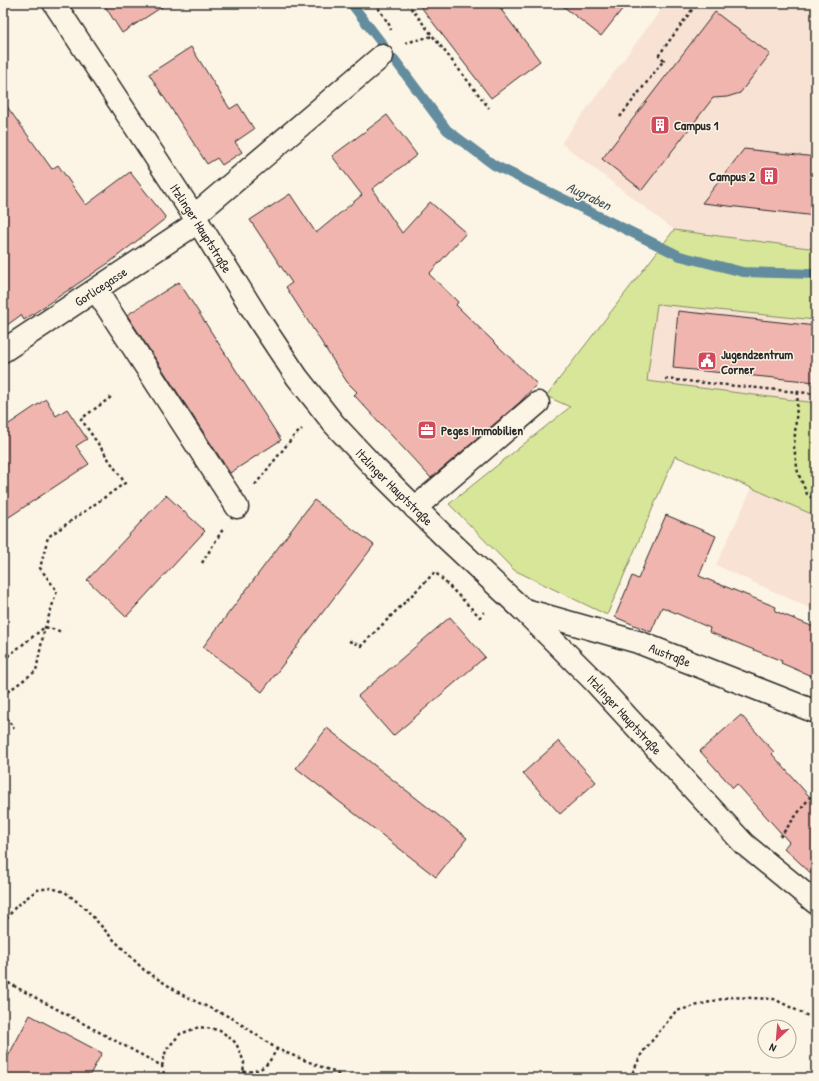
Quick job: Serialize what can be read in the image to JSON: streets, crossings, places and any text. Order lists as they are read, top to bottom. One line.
{"streets":{"street":["Itzlinger Hauptstraße","Gorlicegasse","Austraße"]},"crossings":[["Itzlinger Hauptstraße","Gorlicegasse"],["Itzlinger Hauptstraße","Austraße"]],"water":["Augraben"],"places":{"building":["Campus 1","Campus 2"],"public building":["Jugendzentrum Corner"],"office":["Peges Immobilien"]},"north":"bottom left"}
